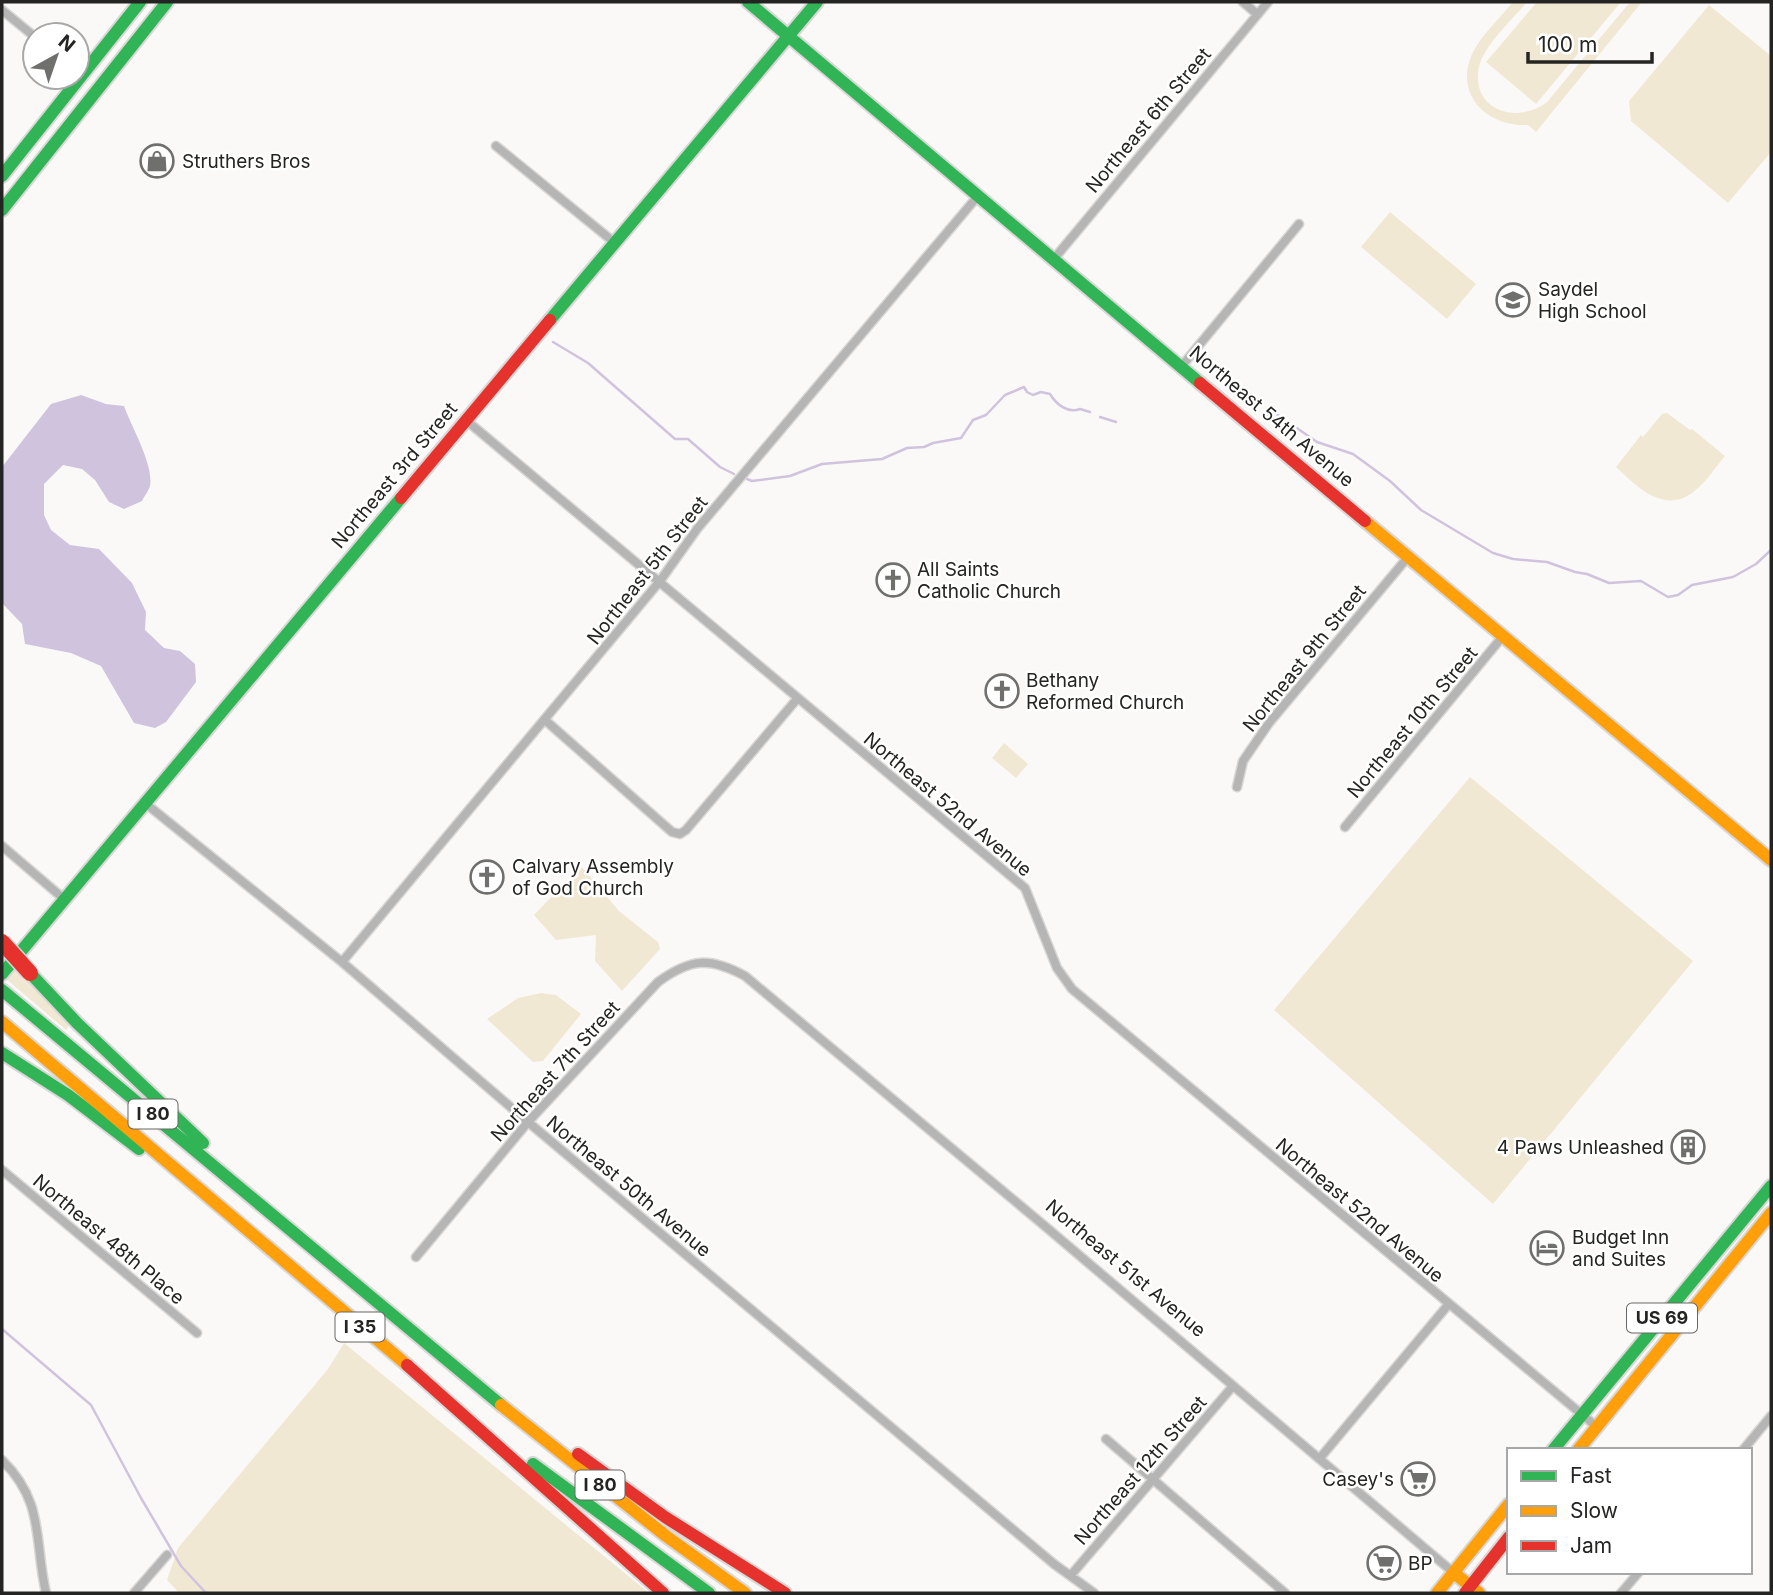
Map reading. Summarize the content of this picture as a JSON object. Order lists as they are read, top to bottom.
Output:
{
  "streets": {
    "main road": [
      "Northeast 54th Avenue",
      "Northeast 3rd Street",
      "I 80",
      "Northeast 51st Avenue",
      "US 69",
      "I 35"
    ],
    "street": [
      "Northeast 6th Street",
      "Northeast 5th Street",
      "Northeast 9th Street",
      "Northeast 10th Street",
      "Northeast 52nd Avenue",
      "Northeast 7th Street",
      "Northeast 50th Avenue",
      "Northeast 48th Place",
      "Northeast 12th Street"
    ]
  },
  "crossings": [
    ["Northeast 6th Street", "Northeast 54th Avenue"],
    ["Northeast 54th Avenue", "Northeast 3rd Street"],
    ["Northeast 54th Avenue", "Northeast 5th Street"],
    ["Northeast 54th Avenue", "Northeast 9th Street"],
    ["Northeast 54th Avenue", "Northeast 10th Street"],
    ["Northeast 3rd Street", "Northeast 52nd Avenue"],
    ["Northeast 3rd Street", "Northeast 50th Avenue"],
    ["Northeast 5th Street", "Northeast 52nd Avenue"],
    ["Northeast 5th Street", "Northeast 50th Avenue"],
    ["Northeast 52nd Avenue", "US 69"],
    ["Northeast 7th Street", "Northeast 50th Avenue"],
    ["Northeast 7th Street", "Northeast 51st Avenue"],
    ["Northeast 50th Avenue", "Northeast 12th Street"],
    ["Northeast 51st Avenue", "Northeast 12th Street"]
  ],
  "places": {
    "shop": ["Struthers Bros"],
    "school or university": ["Saydel High School"],
    "church": ["All Saints Catholic Church", "Bethany Reformed Church", "Calvary Assembly of God Church"],
    "building": ["4 Paws Unleashed"],
    "hotel": ["Budget Inn and Suites"],
    "supermarket": ["Casey's", "BP"]
  },
  "legend": ["Fast", "Slow", "Jam"],
  "scale_bar": "100 m",
  "north": "top right"
}
